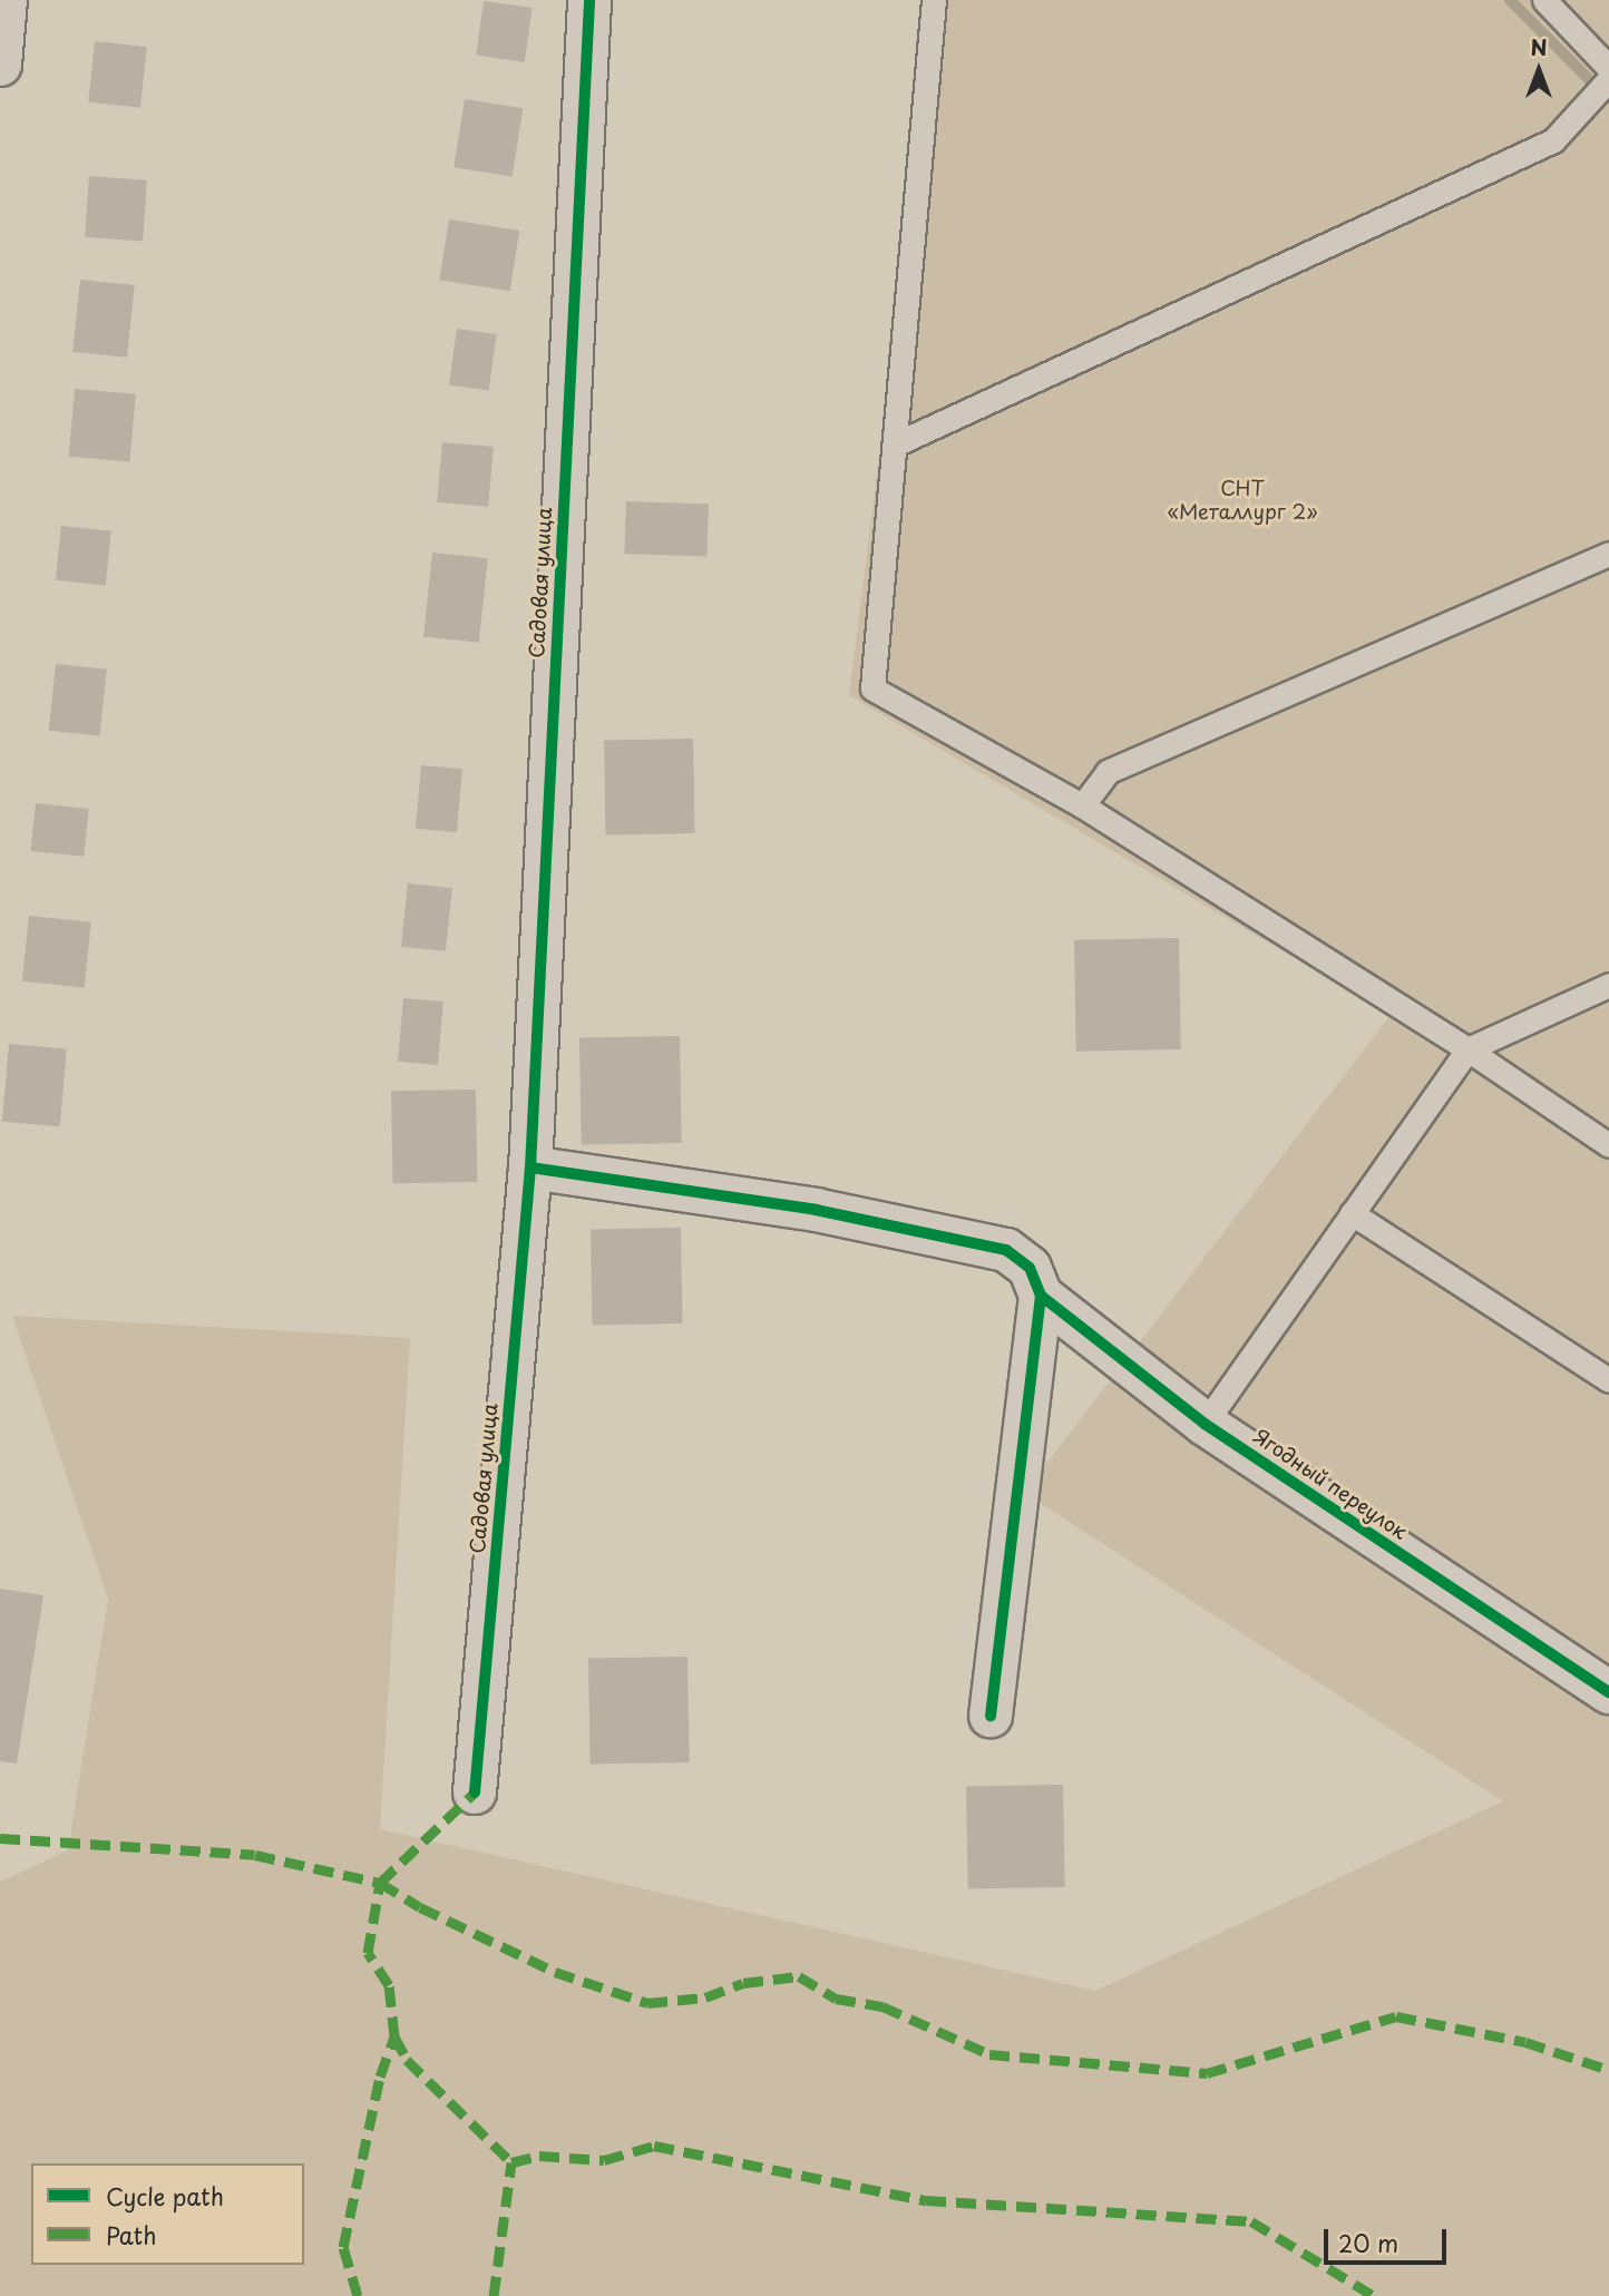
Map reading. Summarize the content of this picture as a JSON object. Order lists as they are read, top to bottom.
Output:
{
  "streets": {
    "street": ["Садовая улица", "Ягодный переулок"]
  },
  "parks": ["СНТ «Металлург 2»"],
  "legend": ["Cycle path", "Path"],
  "scale_bar": "20 m",
  "north": "top"
}
